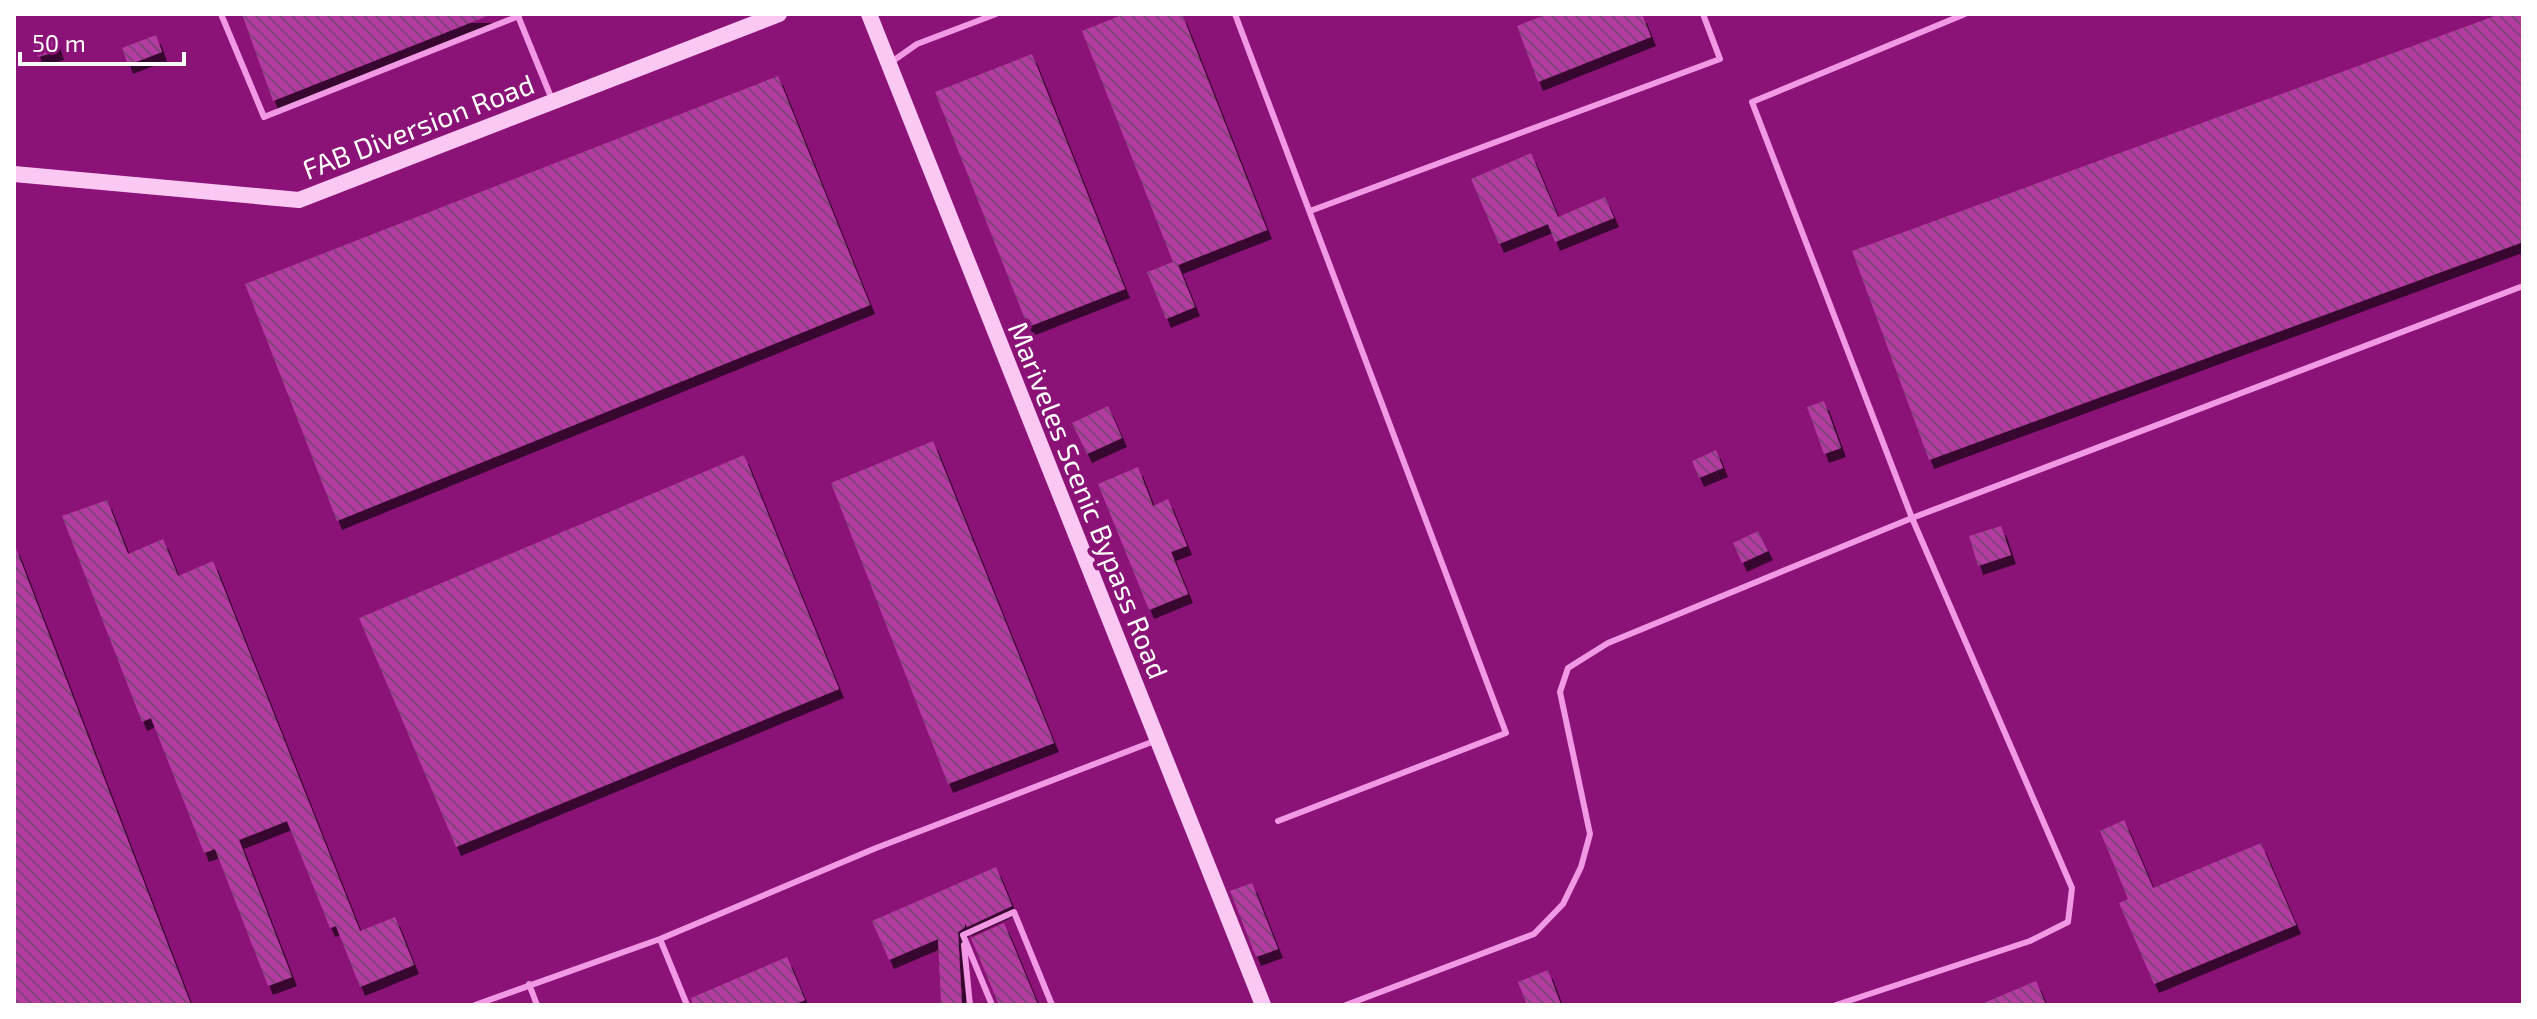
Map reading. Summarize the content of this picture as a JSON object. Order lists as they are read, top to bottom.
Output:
{
  "streets": {
    "main road": ["FAB Diversion Road", "Mariveles Scenic Bypass Road"]
  },
  "scale_bar": "50 m"
}
